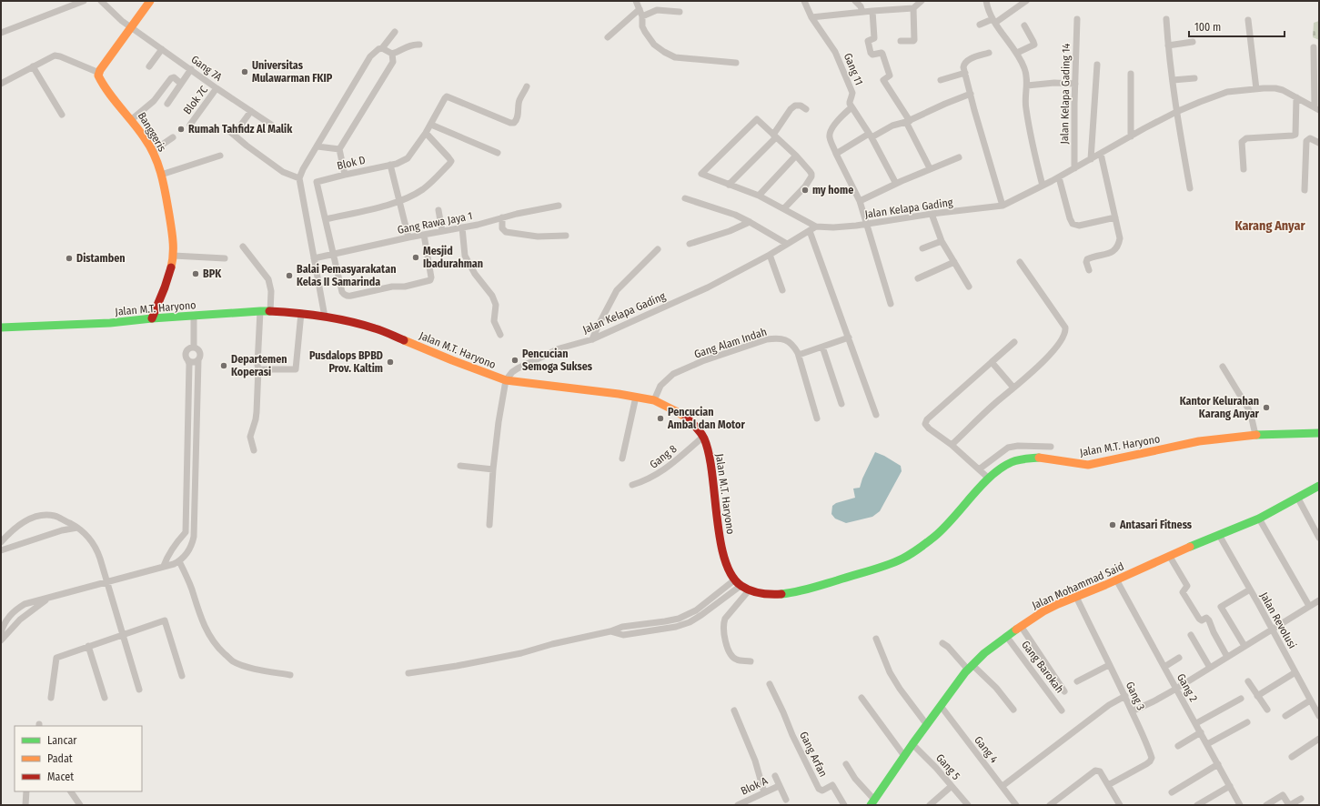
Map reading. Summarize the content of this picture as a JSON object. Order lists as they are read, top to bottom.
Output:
{
  "streets": {
    "main road": ["Banggeris", "Jalan M.T. Haryono", "Jalan Mohammad Said"],
    "street": [
      "Gang 7A",
      "Gang 11",
      "Jalan Kelapa Gading 14",
      "Blok 7C",
      "Blok D",
      "Jalan Kelapa Gading",
      "Gang Rawa Jaya 1",
      "Gang Alam Indah",
      "Gang 8",
      "Jalan Revolusi",
      "Gang Barokah",
      "Gang 2",
      "Gang 3",
      "Gang 4",
      "Gang Arfan",
      "Gang 5",
      "Blok A"
    ]
  },
  "crossings": [
    ["Gang 7A", "Blok 7C"],
    ["Jalan Kelapa Gading 14", "Jalan Kelapa Gading"],
    ["Banggeris", "Jalan M.T. Haryono"],
    ["Jalan Kelapa Gading", "Jalan M.T. Haryono"],
    ["Jalan M.T. Haryono", "Gang Alam Indah"],
    ["Jalan M.T. Haryono", "Gang 8"],
    ["Jalan Mohammad Said", "Jalan Revolusi"],
    ["Jalan Mohammad Said", "Gang Barokah"],
    ["Jalan Mohammad Said", "Gang 2"],
    ["Jalan Mohammad Said", "Gang 3"],
    ["Jalan Mohammad Said", "Gang 4"],
    ["Jalan Mohammad Said", "Gang 5"]
  ],
  "districts": ["Karang Anyar"],
  "places": [
    "Universitas Mulawarman FKIP",
    "Rumah Tahfidz Al Malik",
    "my home",
    "Mesjid Ibadurahman",
    "Distamben",
    "BPK",
    "Balai Pemasyarakatan Kelas II Samarinda",
    "Pencucian Semoga Sukses",
    "Pusdalops BPBD Prov. Kaltim",
    "Departemen Koperasi",
    "Kantor Kelurahan Karang Anyar",
    "Pencucian Ambal dan Motor",
    "Antasari Fitness"
  ],
  "legend": ["Lancar", "Padat", "Macet"],
  "scale_bar": "100 m"
}
